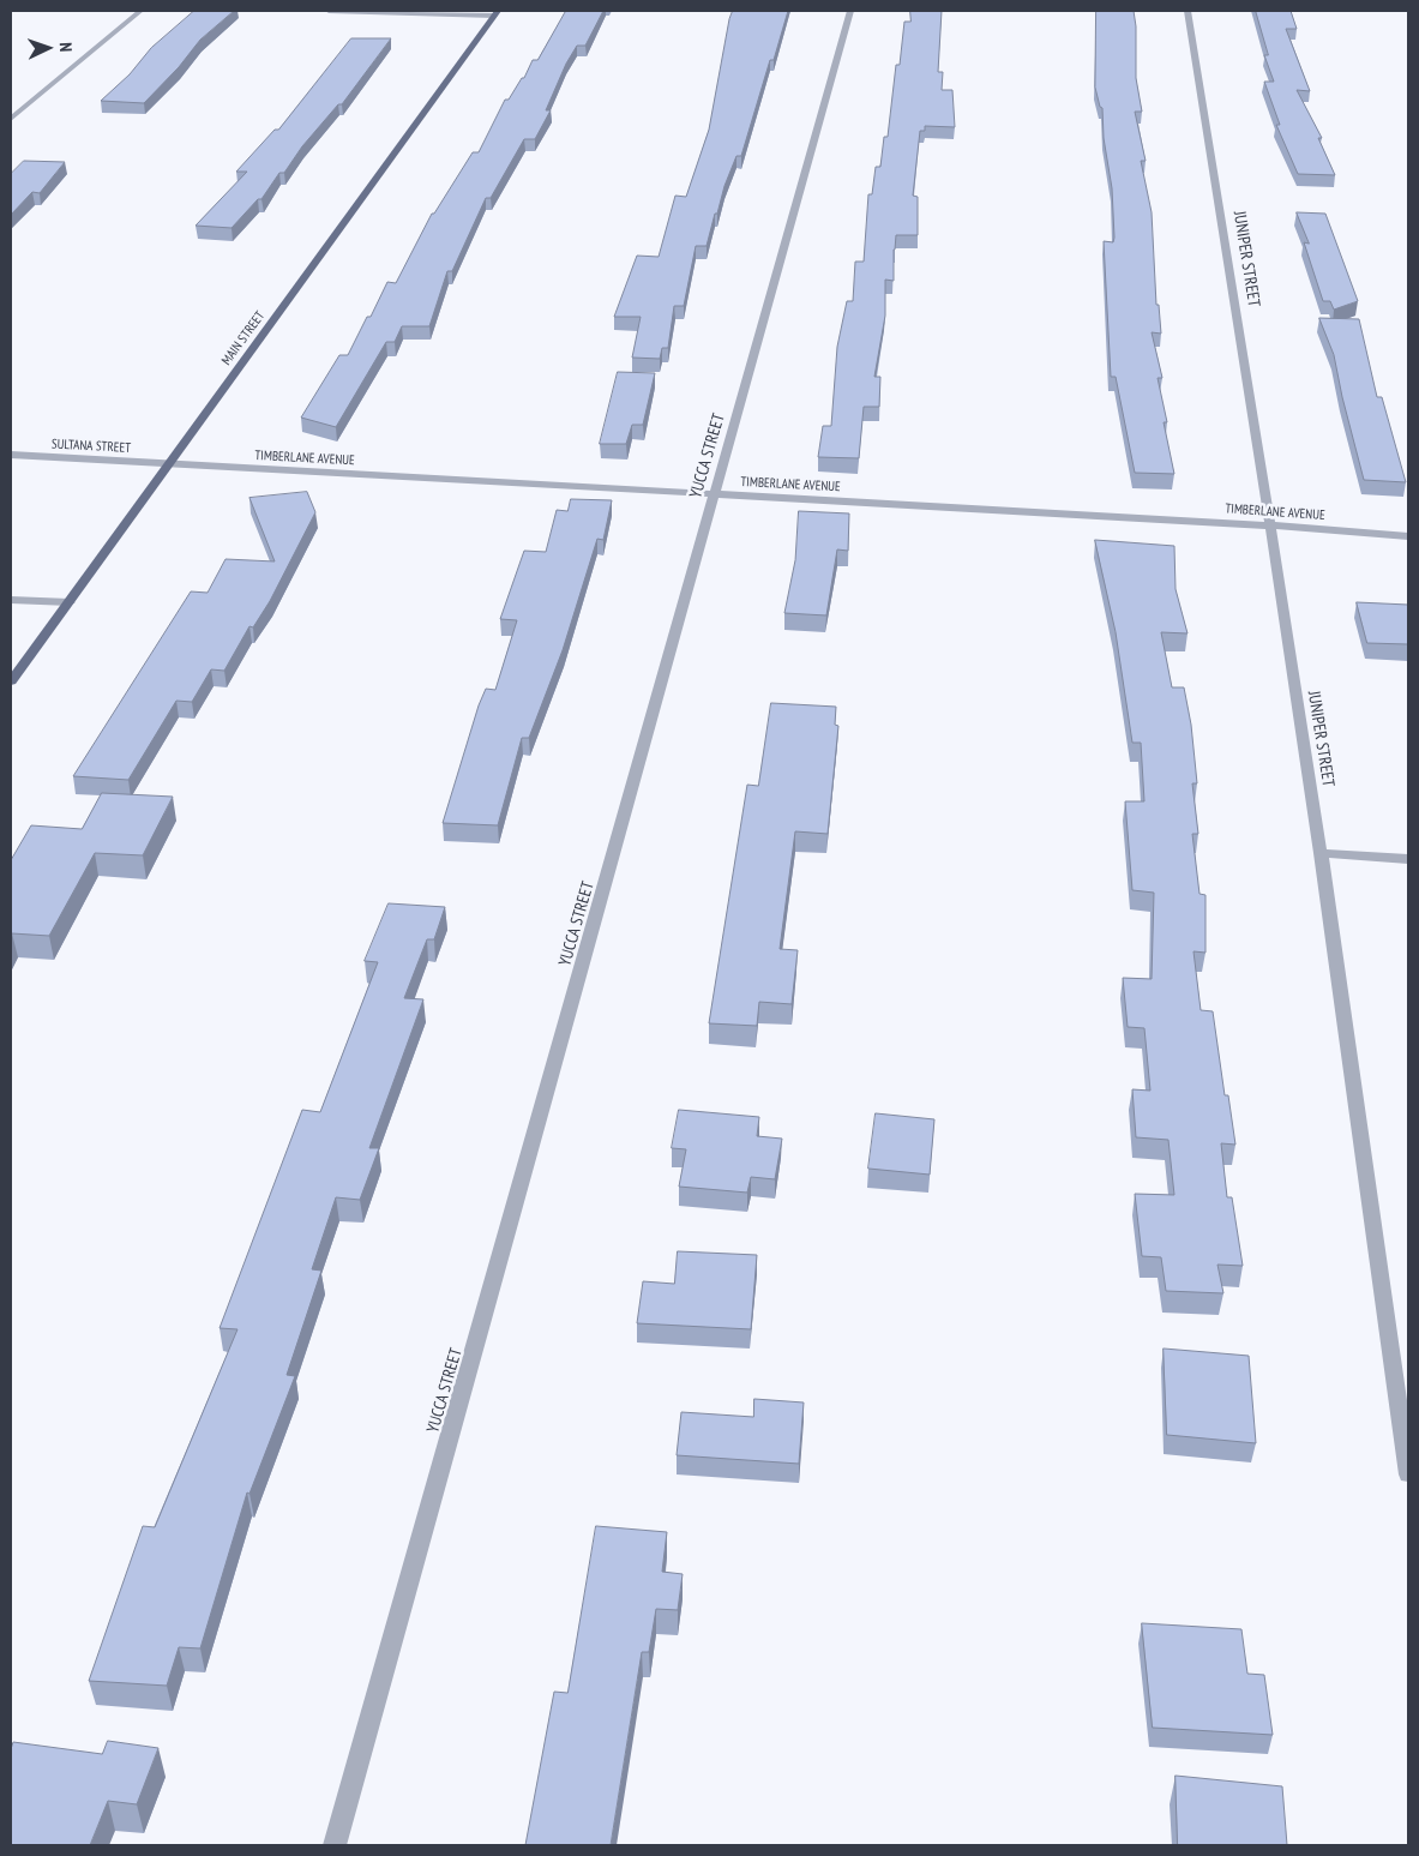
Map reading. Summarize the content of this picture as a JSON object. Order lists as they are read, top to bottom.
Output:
{
  "streets": {
    "main road": ["MAIN STREET"],
    "street": [
      "JUNIPER STREET",
      "SULTANA STREET",
      "YUCCA STREET",
      "TIMBERLANE AVENUE"
    ]
  },
  "crossings": [
    ["JUNIPER STREET", "TIMBERLANE AVENUE"],
    ["MAIN STREET", "SULTANA STREET"],
    ["MAIN STREET", "TIMBERLANE AVENUE"],
    ["SULTANA STREET", "TIMBERLANE AVENUE"],
    ["YUCCA STREET", "TIMBERLANE AVENUE"]
  ],
  "north": "right"
}
